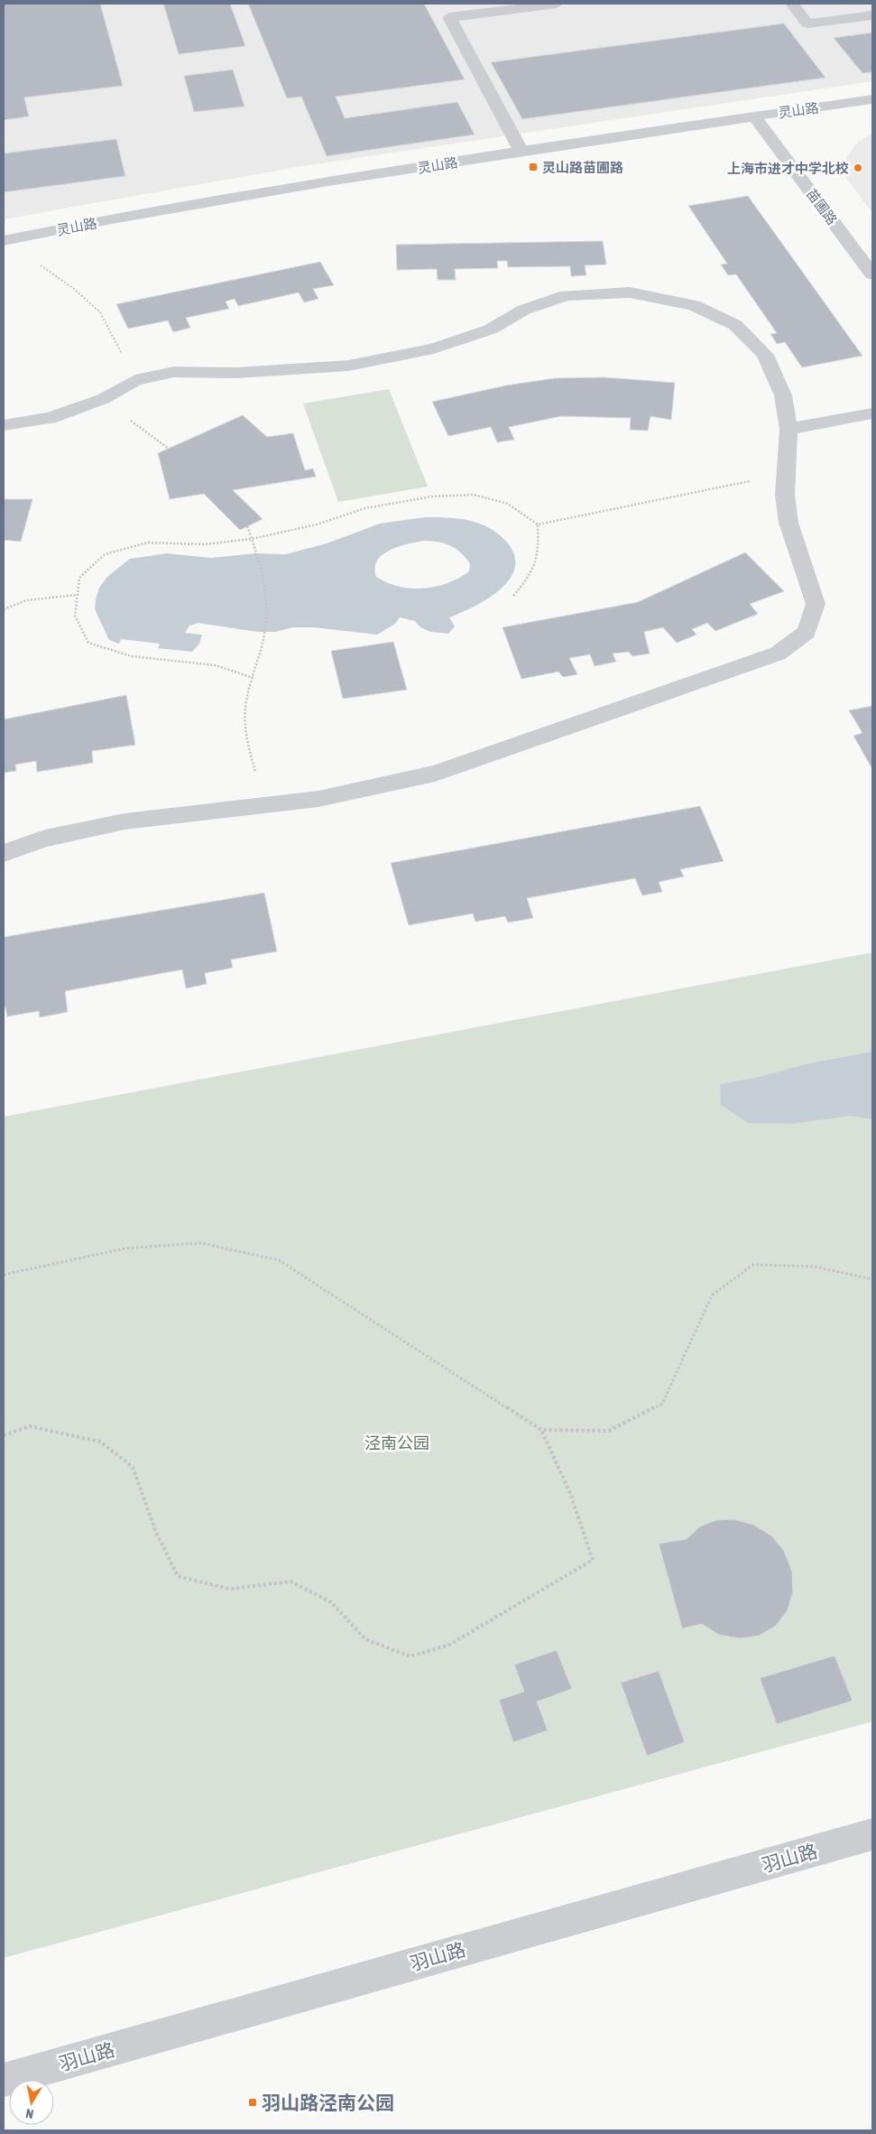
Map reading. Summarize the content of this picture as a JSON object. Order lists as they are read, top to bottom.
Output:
{
  "streets": {
    "street": ["灵山路", "苗圃路", "羽山路"]
  },
  "crossings": [
    ["灵山路", "苗圃路"]
  ],
  "parks": ["泾南公园"],
  "places": {
    "transit": ["灵山路苗圃路", "羽山路泾南公园"],
    "other": ["上海市进才中学北校"]
  },
  "north": "bottom"
}
